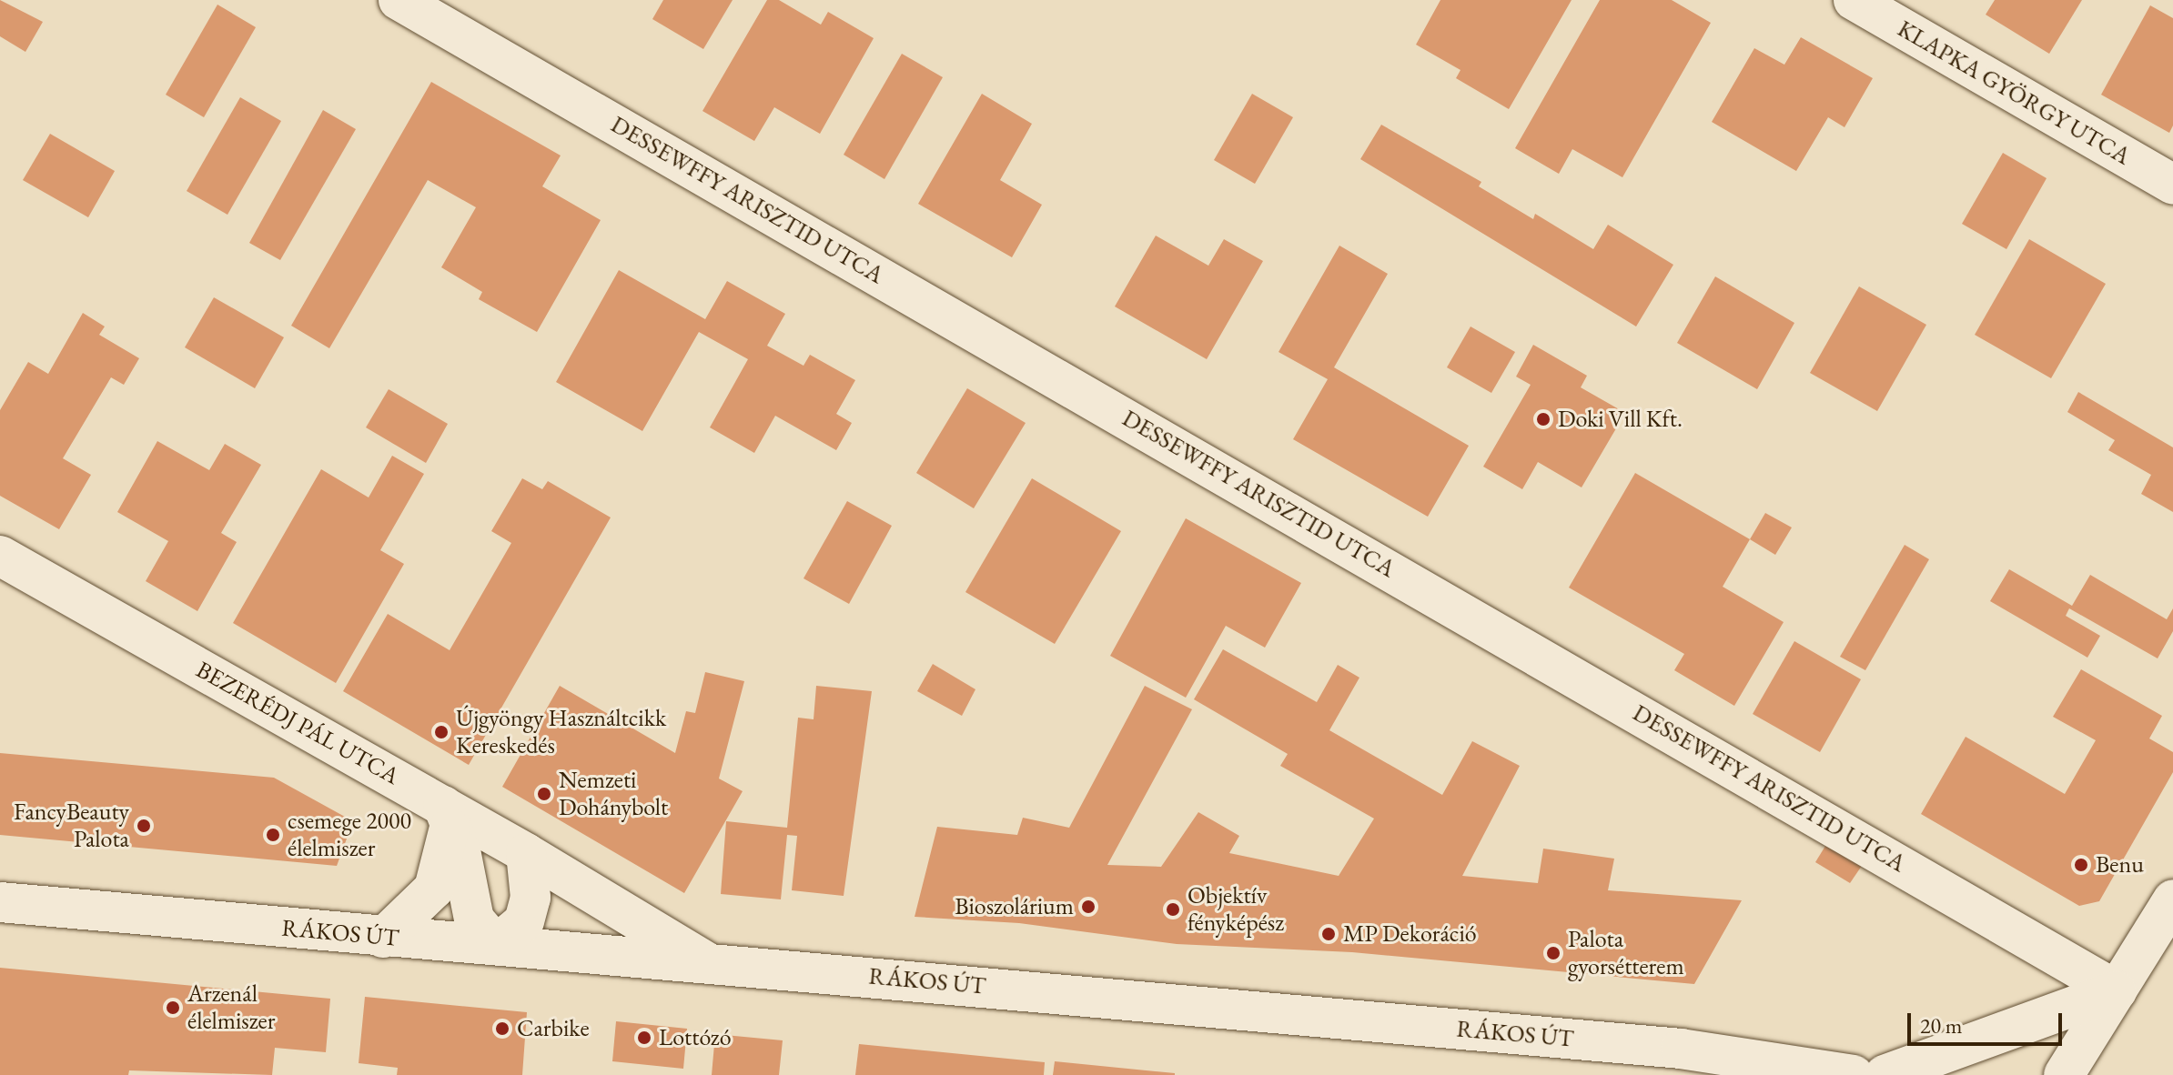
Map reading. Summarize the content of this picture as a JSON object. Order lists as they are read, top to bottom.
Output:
{
  "streets": {
    "street": [
      "KLAPKA GYÖRGY UTCA",
      "DESSEWFFY ARISZTID UTCA",
      "BEZERÉDJ PÁL UTCA",
      "RÁKOS ÚT"
    ]
  },
  "crossings": [
    ["BEZERÉDJ PÁL UTCA", "RÁKOS ÚT"]
  ],
  "places": [
    "Doki Vill Kft.",
    "Újgyöngy Használtcikk Kereskedés",
    "Nemzeti Dohánybolt",
    "FancyBeauty Palota",
    "csemege 2000 élelmiszer",
    "Benu",
    "Bioszolárium",
    "Objektív fényképész",
    "MP Dekoráció",
    "Palota gyorsétterem",
    "Arzenál élelmiszer",
    "Carbike",
    "Lottózó"
  ],
  "scale_bar": "20 m"
}
